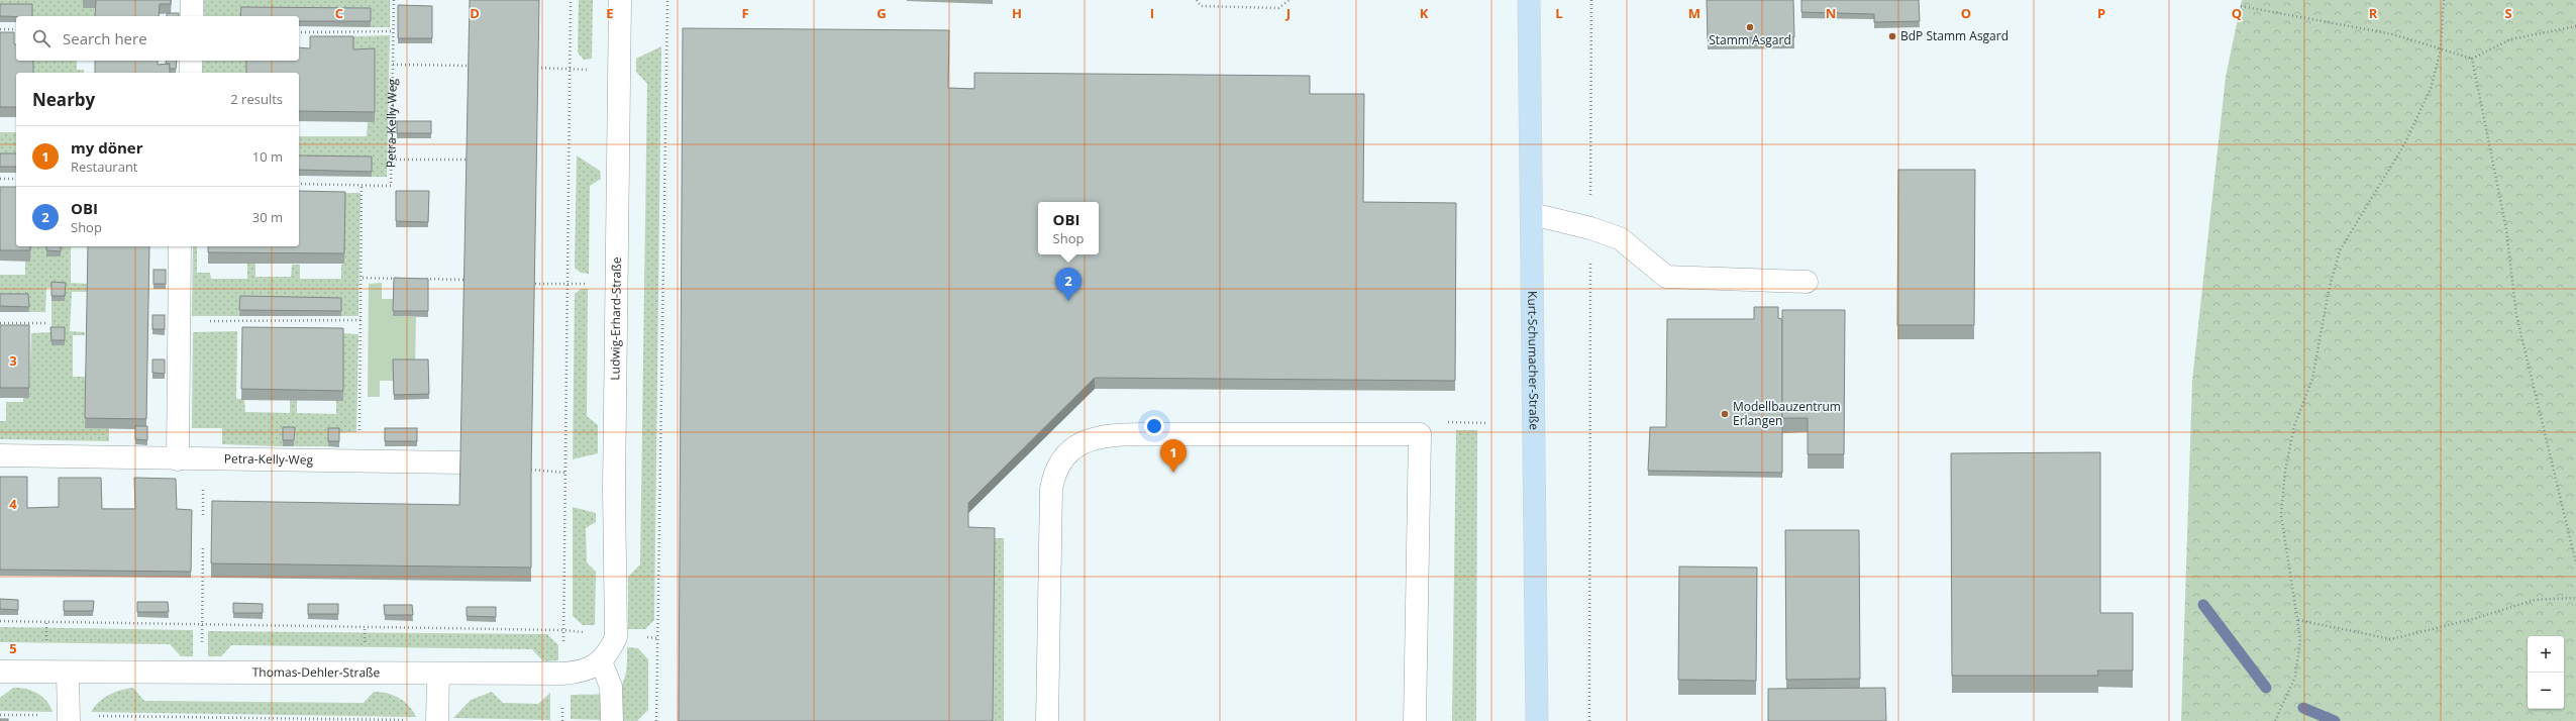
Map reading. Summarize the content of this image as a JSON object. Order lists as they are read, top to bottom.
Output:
{
  "streets": {
    "main road": ["Kurt-Schumacher-Straße"],
    "street": ["Petra-Kelly-Weg", "Ludwig-Erhard-Straße", "Thomas-Dehler-Straße"]
  },
  "crossings": [
    ["Ludwig-Erhard-Straße", "Thomas-Dehler-Straße"]
  ],
  "places": ["Stamm Asgard", "BdP Stamm Asgard", "Modellbauzentrum Erlangen"],
  "page": {
    "search": "Search here",
    "heading": ["Nearby", "2 results"],
    "list": [
      {
        "mark": "1",
        "name": "my döner",
        "note": "Restaurant",
        "value": "10 m"
      },
      {
        "mark": "2",
        "name": "OBI",
        "note": "Shop",
        "value": "30 m"
      }
    ],
    "popup": ["OBI", "Shop"],
    "pins": ["2", "1"],
    "map_buttons": ["+", "−"]
  },
  "grid": {
    "columns": [
      "C",
      "D",
      "E",
      "F",
      "G",
      "H",
      "I",
      "J",
      "K",
      "L",
      "M",
      "N",
      "O",
      "P",
      "Q",
      "R",
      "S"
    ],
    "rows": ["3", "4", "5"]
  }
}
